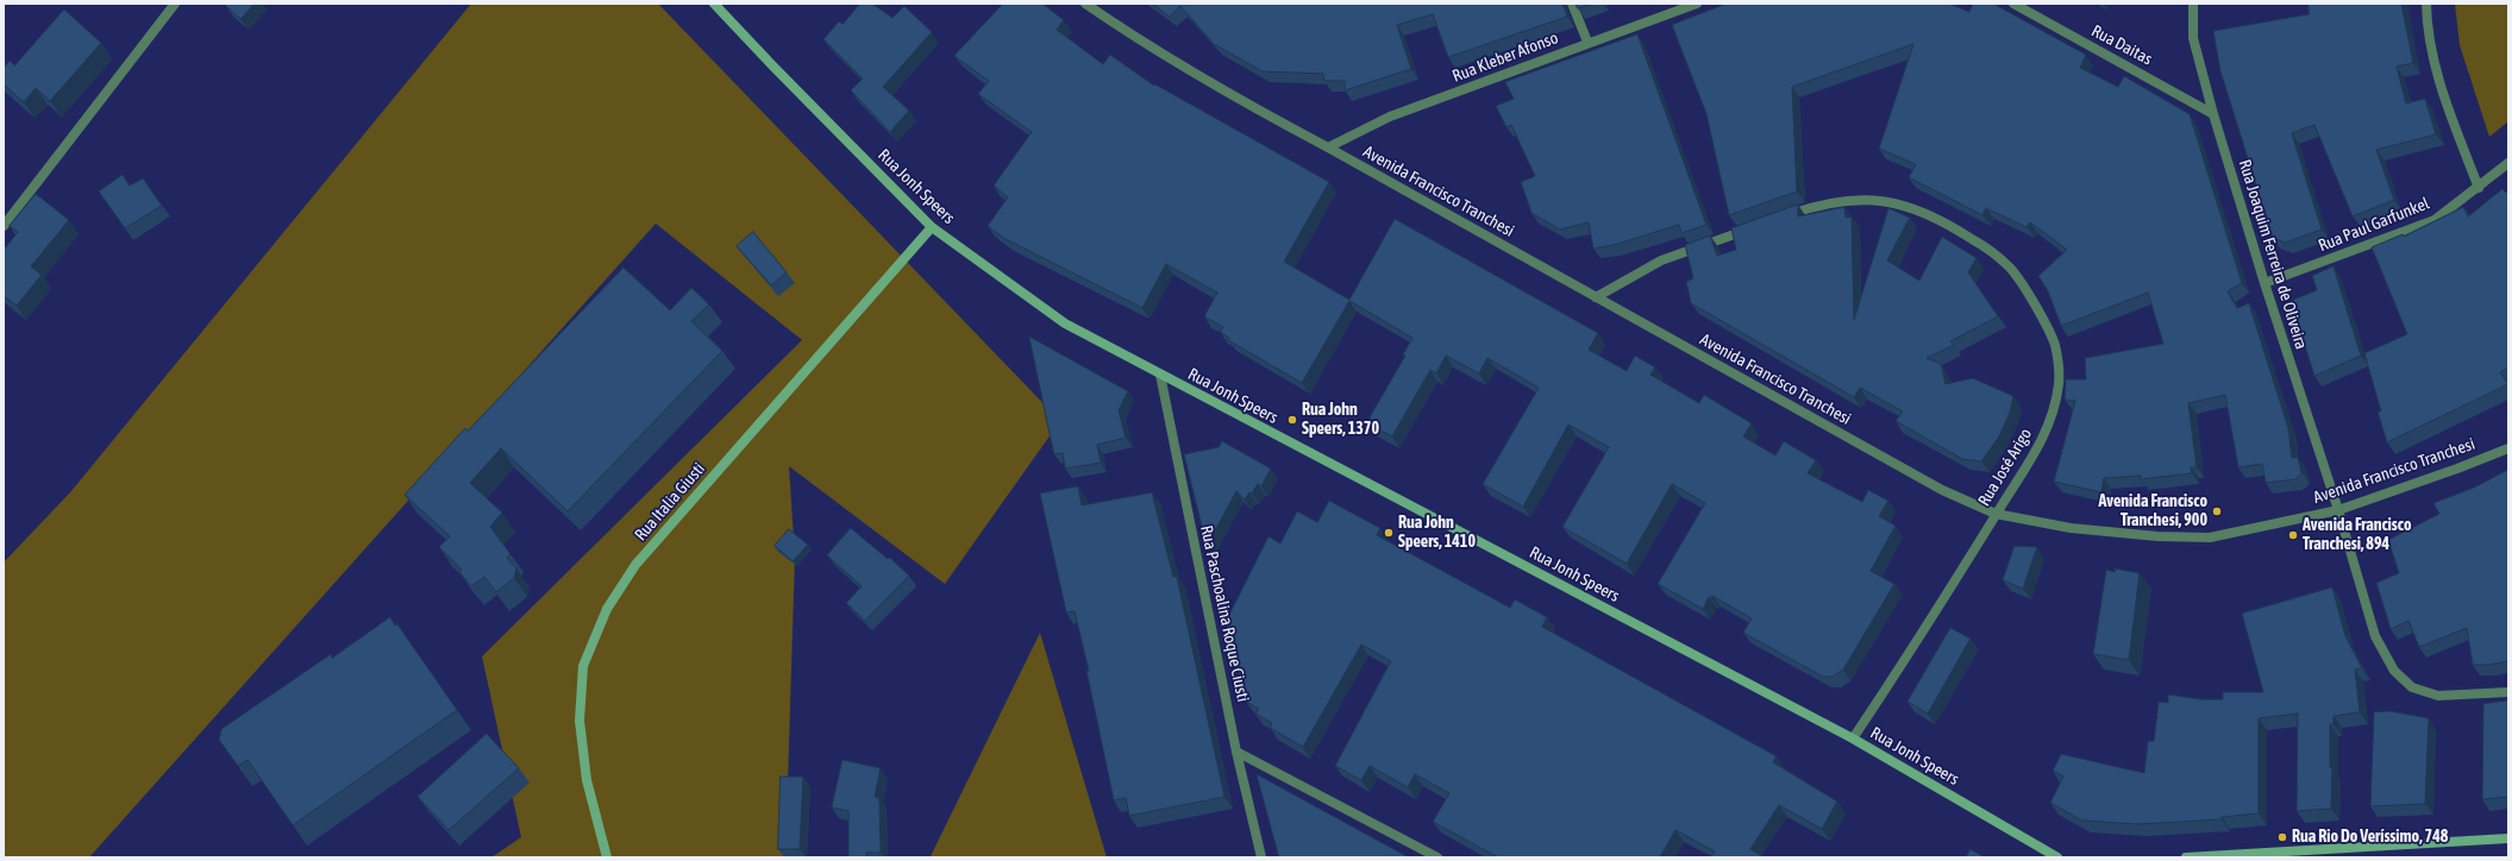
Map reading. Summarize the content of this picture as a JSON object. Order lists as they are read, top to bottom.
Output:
{
  "streets": {
    "main road": ["Rua Jonh Speers", "Rua Italia Giusti"],
    "street": [
      "Rua Daitas",
      "Rua Kleber Afonso",
      "Avenida Francisco Tranchesi",
      "Rua Paul Garfunkel",
      "Rua Joaquim Ferreira de Oliveira",
      "Rua José Arigo",
      "Rua Paschoalina Roque Ciusti"
    ]
  },
  "crossings": [
    ["Rua Daitas", "Rua Joaquim Ferreira de Oliveira"],
    ["Rua Kleber Afonso", "Avenida Francisco Tranchesi"],
    ["Rua Jonh Speers", "Rua José Arigo"],
    ["Rua Jonh Speers", "Rua Italia Giusti"],
    ["Rua Jonh Speers", "Rua Paschoalina Roque Ciusti"],
    ["Avenida Francisco Tranchesi", "Rua Joaquim Ferreira de Oliveira"],
    ["Avenida Francisco Tranchesi", "Rua José Arigo"],
    ["Rua Paul Garfunkel", "Rua Joaquim Ferreira de Oliveira"]
  ],
  "places": [
    "Rua John Speers, 1370",
    "Avenida Francisco Tranchesi, 900",
    "Rua John Speers, 1410",
    "Avenida Francisco Tranchesi, 894",
    "Rua Rio Do Veríssimo, 748"
  ]
}
